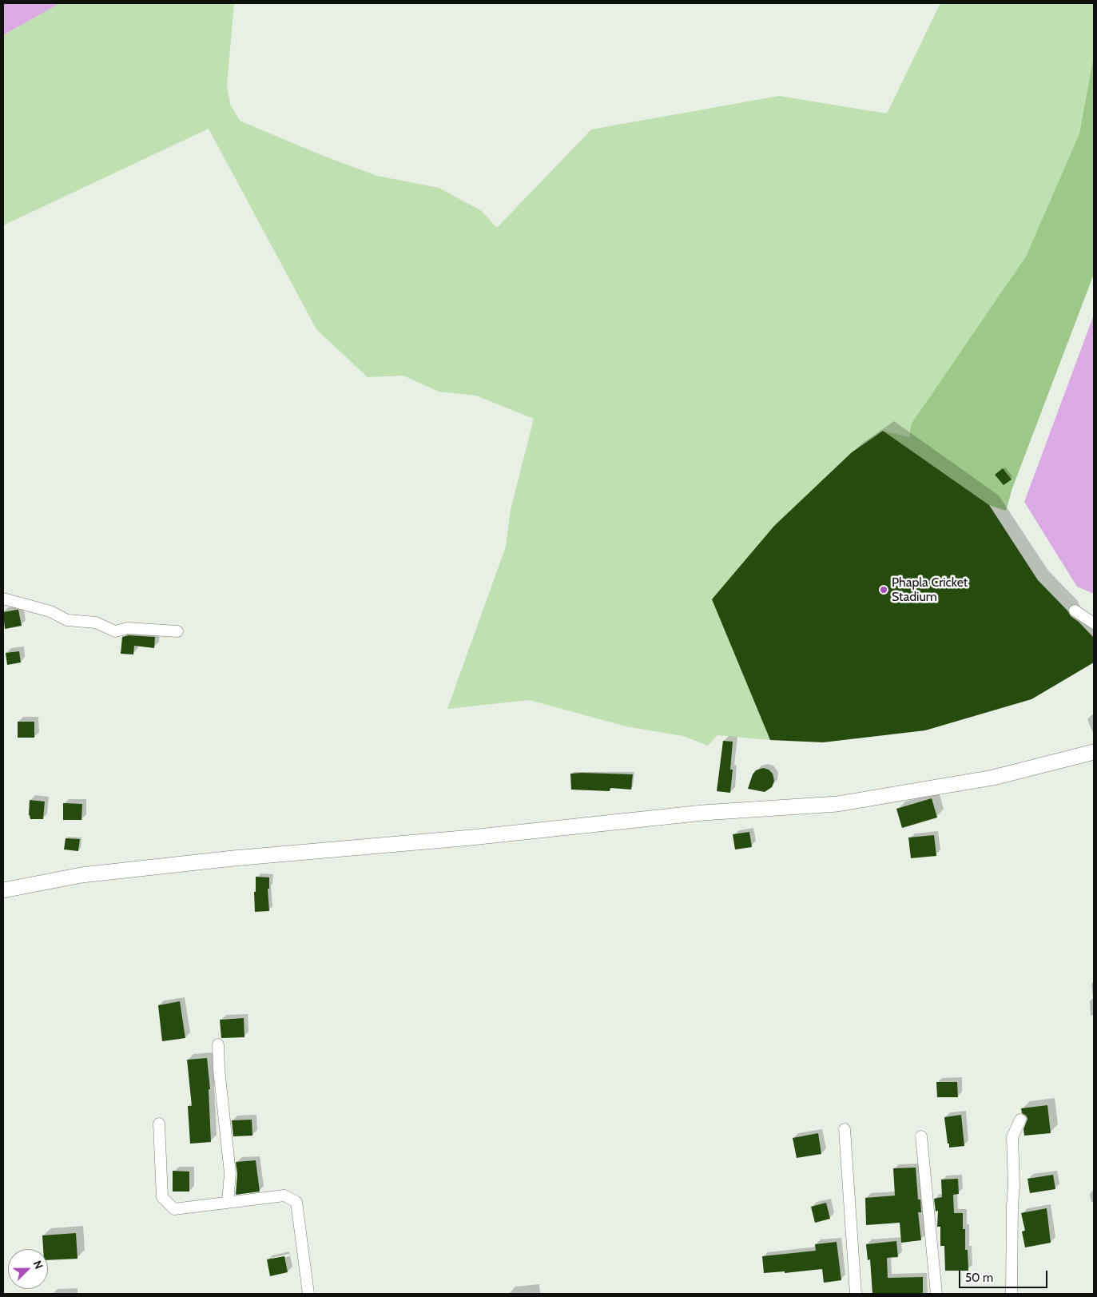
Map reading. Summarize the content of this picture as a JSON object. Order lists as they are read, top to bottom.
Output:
{
  "places": ["Phapla Cricket Stadium"],
  "scale_bar": "50 m",
  "north": "top right"
}
